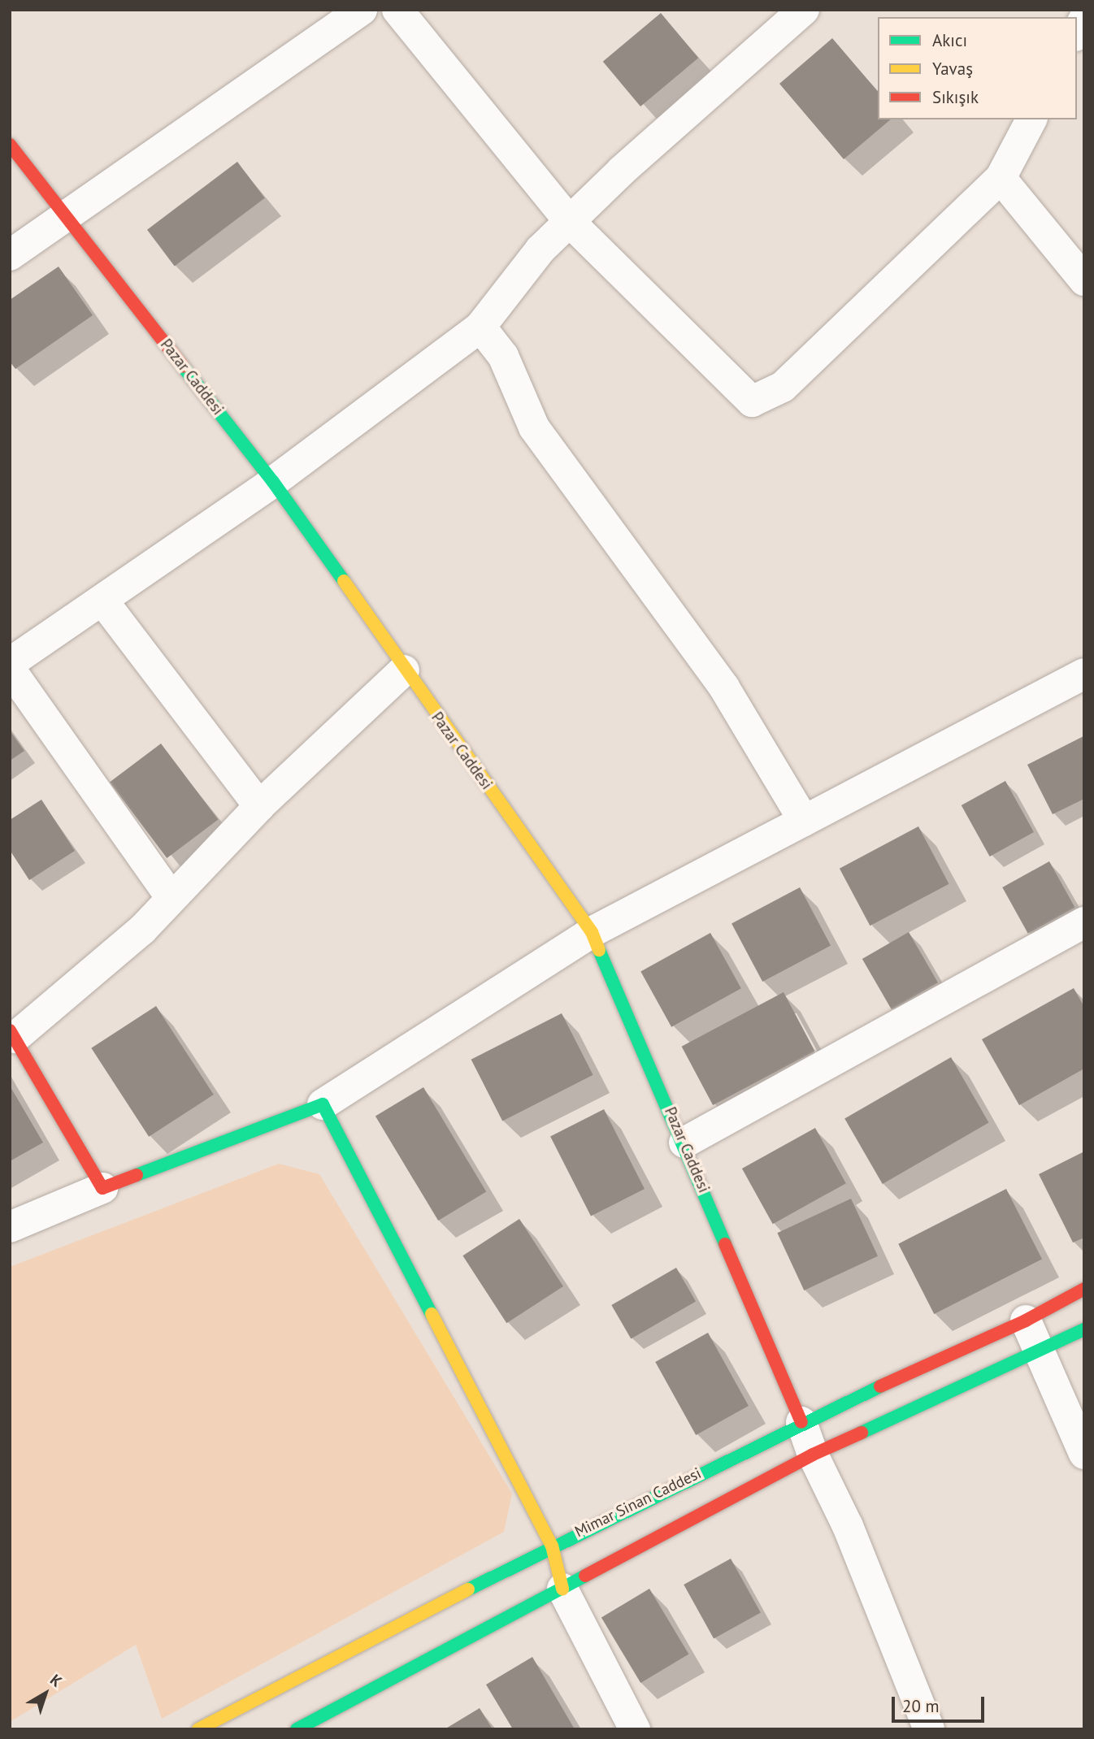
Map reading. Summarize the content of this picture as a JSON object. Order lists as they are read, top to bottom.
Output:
{
  "streets": {
    "main road": ["Pazar Caddesi", "Mimar Sinan Caddesi"]
  },
  "crossings": [
    ["Pazar Caddesi", "Mimar Sinan Caddesi"]
  ],
  "legend": ["Akıcı", "Yavaş", "Sıkışık"],
  "scale_bar": "20 m",
  "north": "top right"
}
